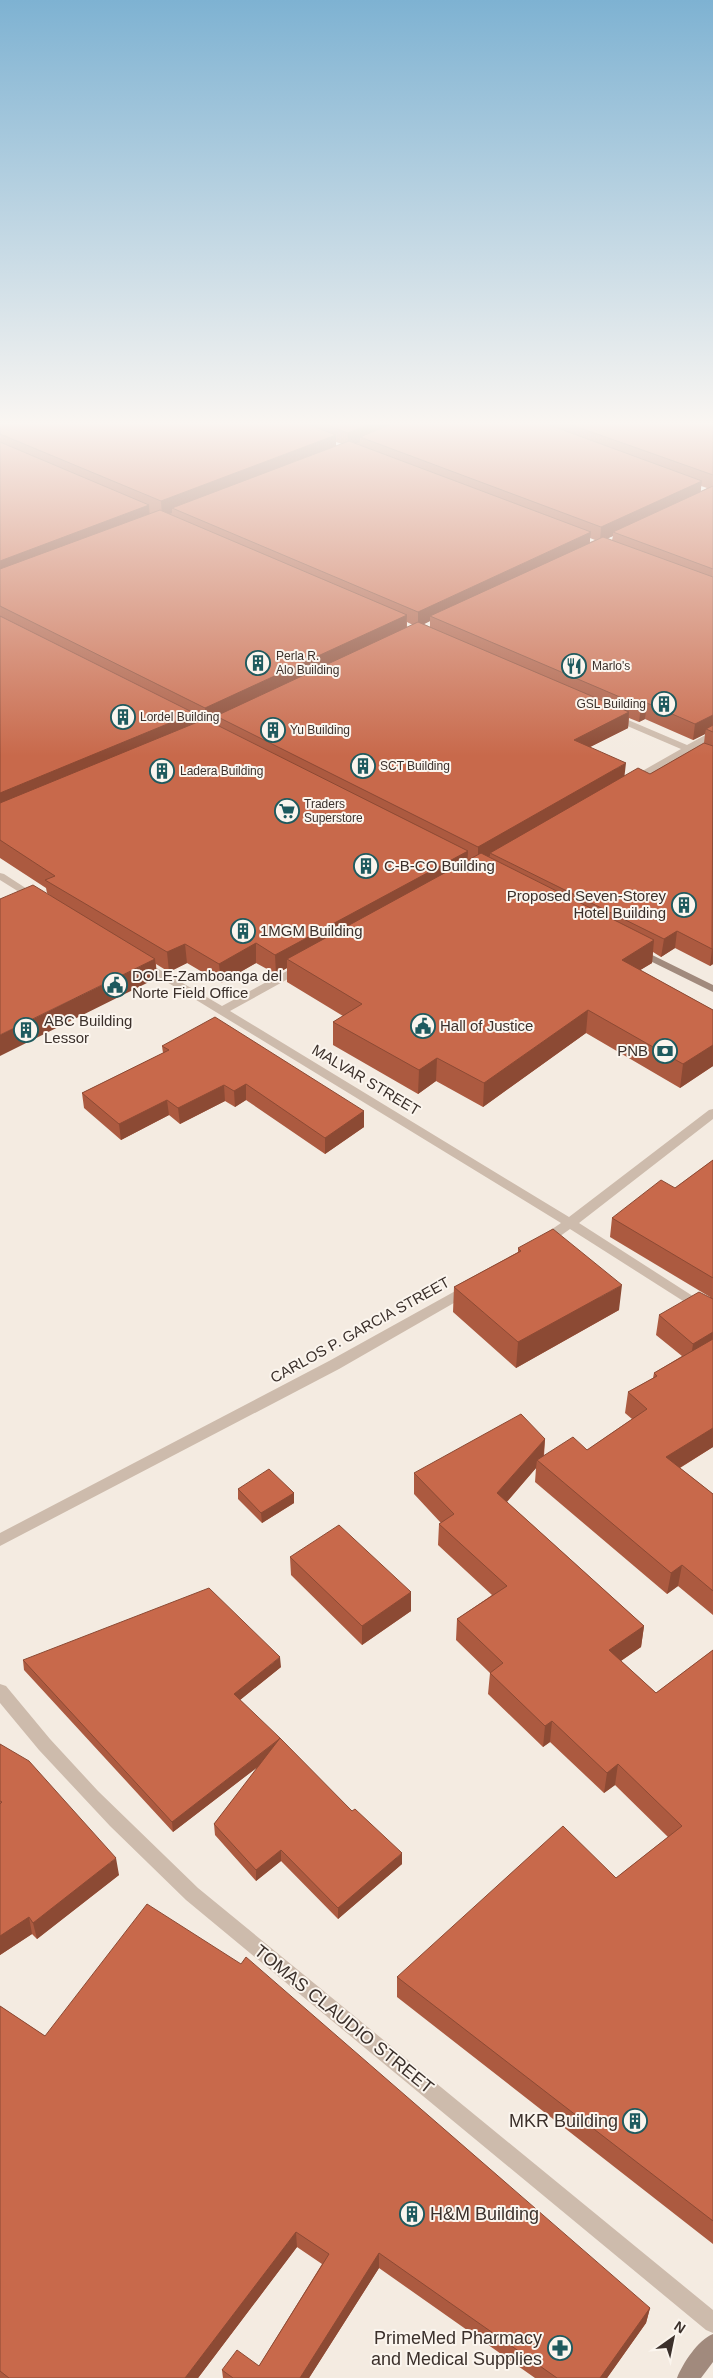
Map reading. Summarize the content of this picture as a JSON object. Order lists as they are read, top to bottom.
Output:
{
  "streets": {
    "street": ["MALVAR STREET", "CARLOS P. GARCIA STREET", "TOMAS CLAUDIO STREET"]
  },
  "places": {
    "building": [
      "Perla R. Alo Building",
      "GSL Building",
      "Lordel Building",
      "Yu Building",
      "SCT Building",
      "Ladera Building",
      "C-B-CO Building",
      "Proposed Seven-Storey Hotel Building",
      "1MGM Building",
      "ABC Building Lessor",
      "MKR Building",
      "H&M Building"
    ],
    "restaurant": ["Marlo's"],
    "supermarket": ["Traders Superstore"],
    "public building": ["DOLE-Zamboanga del Norte Field Office", "Hall of Justice"],
    "bank": ["PNB"],
    "pharmacy": ["PrimeMed Pharmacy and Medical Supplies"]
  },
  "north": "top right"
}
